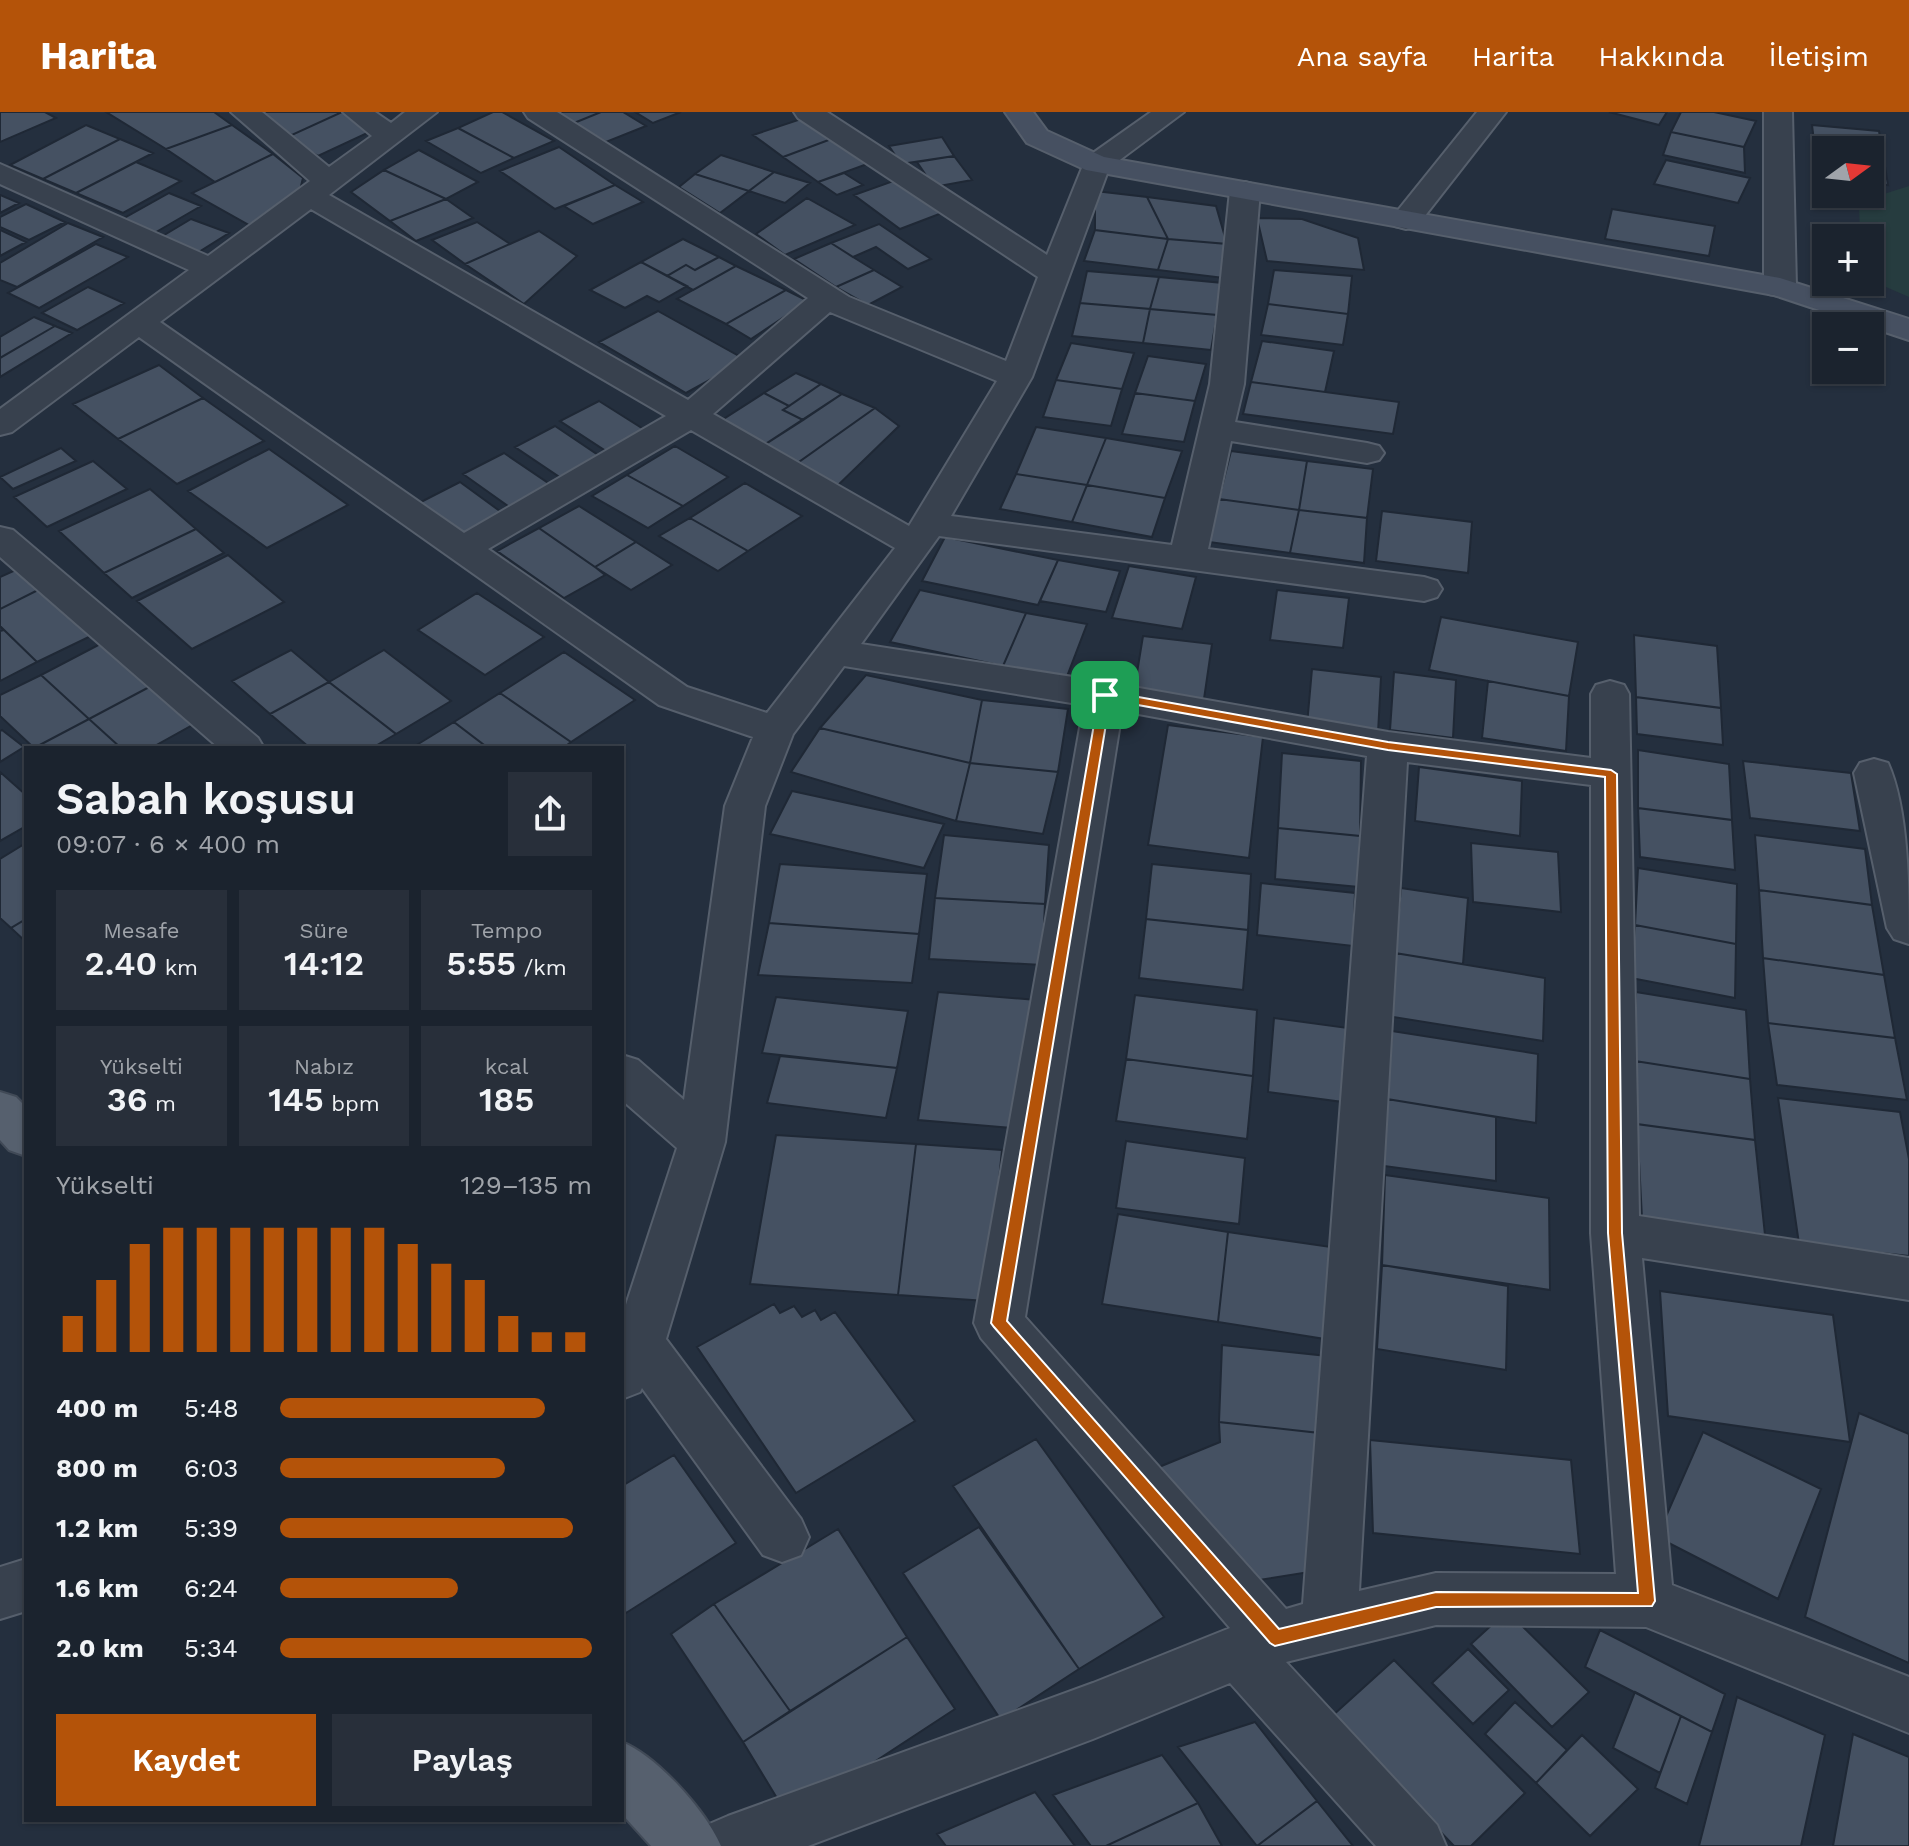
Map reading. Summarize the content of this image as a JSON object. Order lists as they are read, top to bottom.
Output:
{
  "north": "right",
  "page": {
    "header": "Harita",
    "nav": [
      "Ana sayfa",
      "Harita",
      "Hakkında",
      "İletişim"
    ],
    "map_buttons": ["+", "−"],
    "heading": ["Sabah koşusu", "09:07 · 6 × 400 m"],
    "stats": [
      ["Mesafe", "2.40 km"],
      ["Süre", "14:12"],
      ["Tempo", "5:55 /km"],
      ["Yükselti", "36 m"],
      ["Nabız", "145 bpm"],
      ["kcal", "185"]
    ],
    "chart": ["Yükselti", "129–135 m"],
    "list": [
      {
        "name": "400 m",
        "note": "5:48"
      },
      {
        "name": "800 m",
        "note": "6:03"
      },
      {
        "name": "1.2 km",
        "note": "5:39"
      },
      {
        "name": "1.6 km",
        "note": "6:24"
      },
      {
        "name": "2.0 km",
        "note": "5:34"
      }
    ],
    "buttons": ["Kaydet", "Paylaş"]
  }
}
